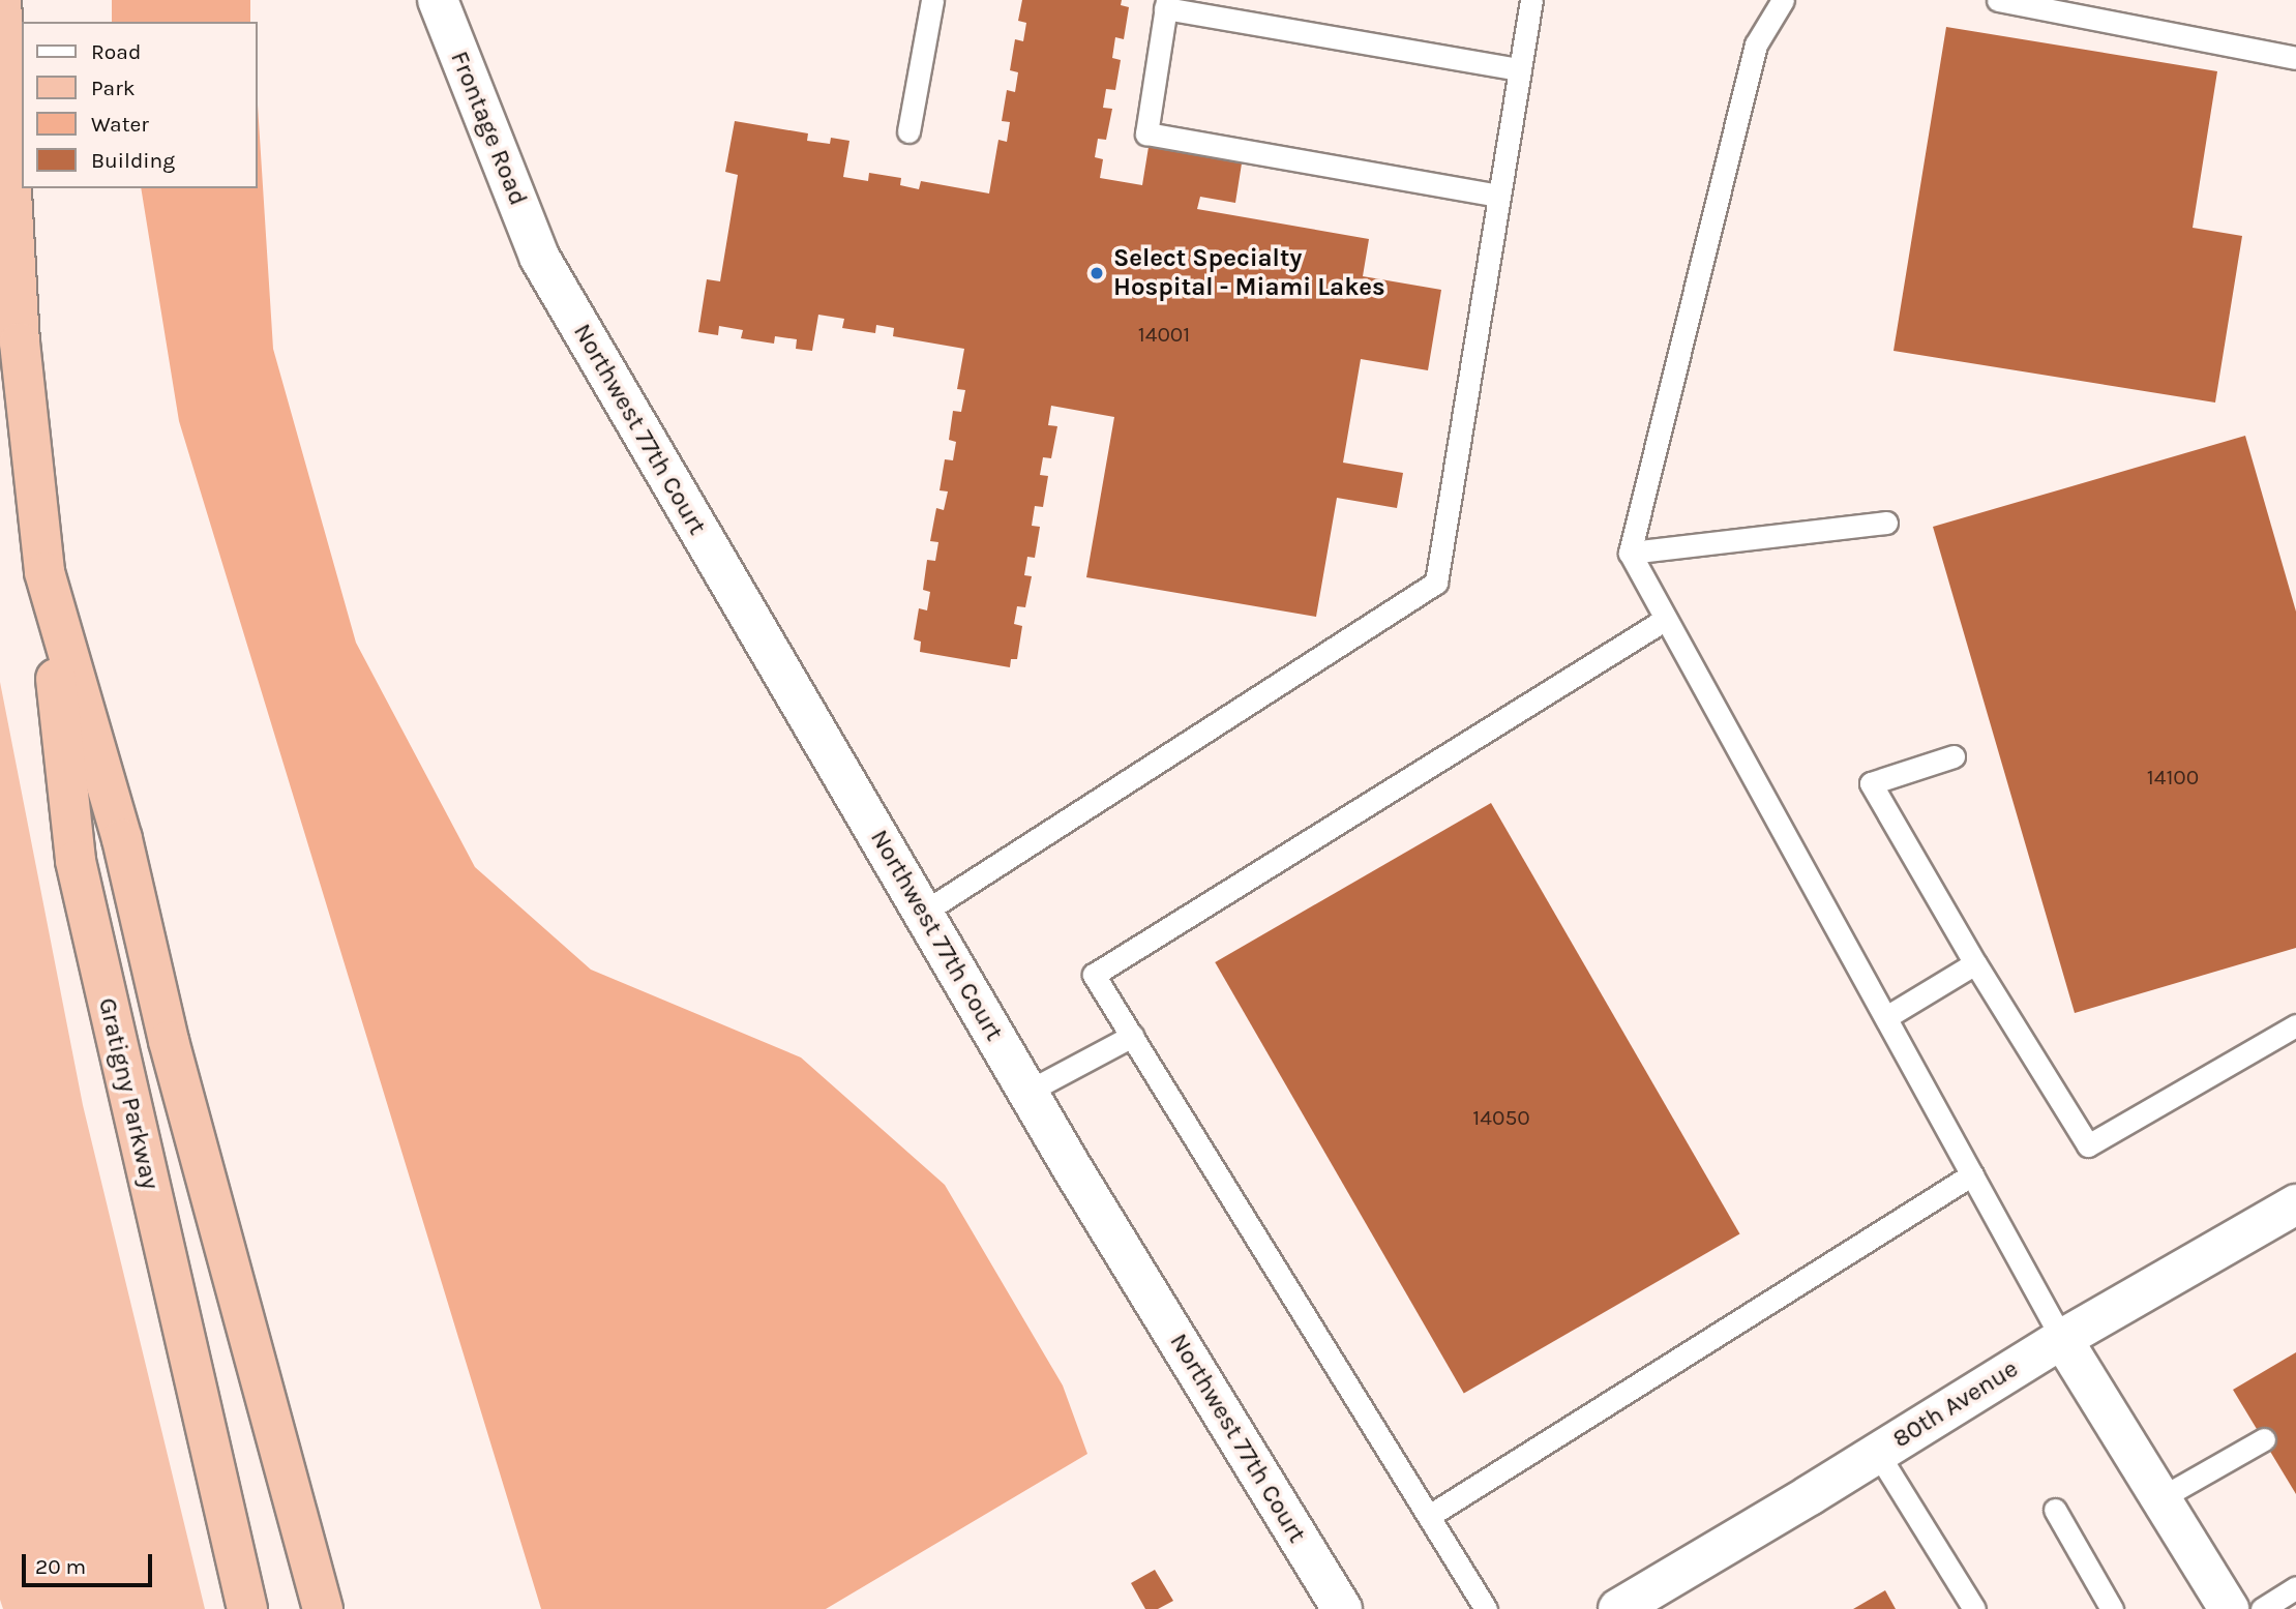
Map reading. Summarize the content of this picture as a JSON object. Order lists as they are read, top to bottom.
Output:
{
  "streets": {
    "highway": ["Gratigny Parkway"],
    "street": ["Frontage Road", "Northwest 77th Court", "80th Avenue"]
  },
  "crossings": [
    ["Frontage Road", "Northwest 77th Court"]
  ],
  "places": ["Select Specialty Hospital - Miami Lakes"],
  "house_numbers": ["14001", "14100", "14050"],
  "legend": [
    "Road",
    "Park",
    "Water",
    "Building"
  ],
  "scale_bar": "20 m"
}
